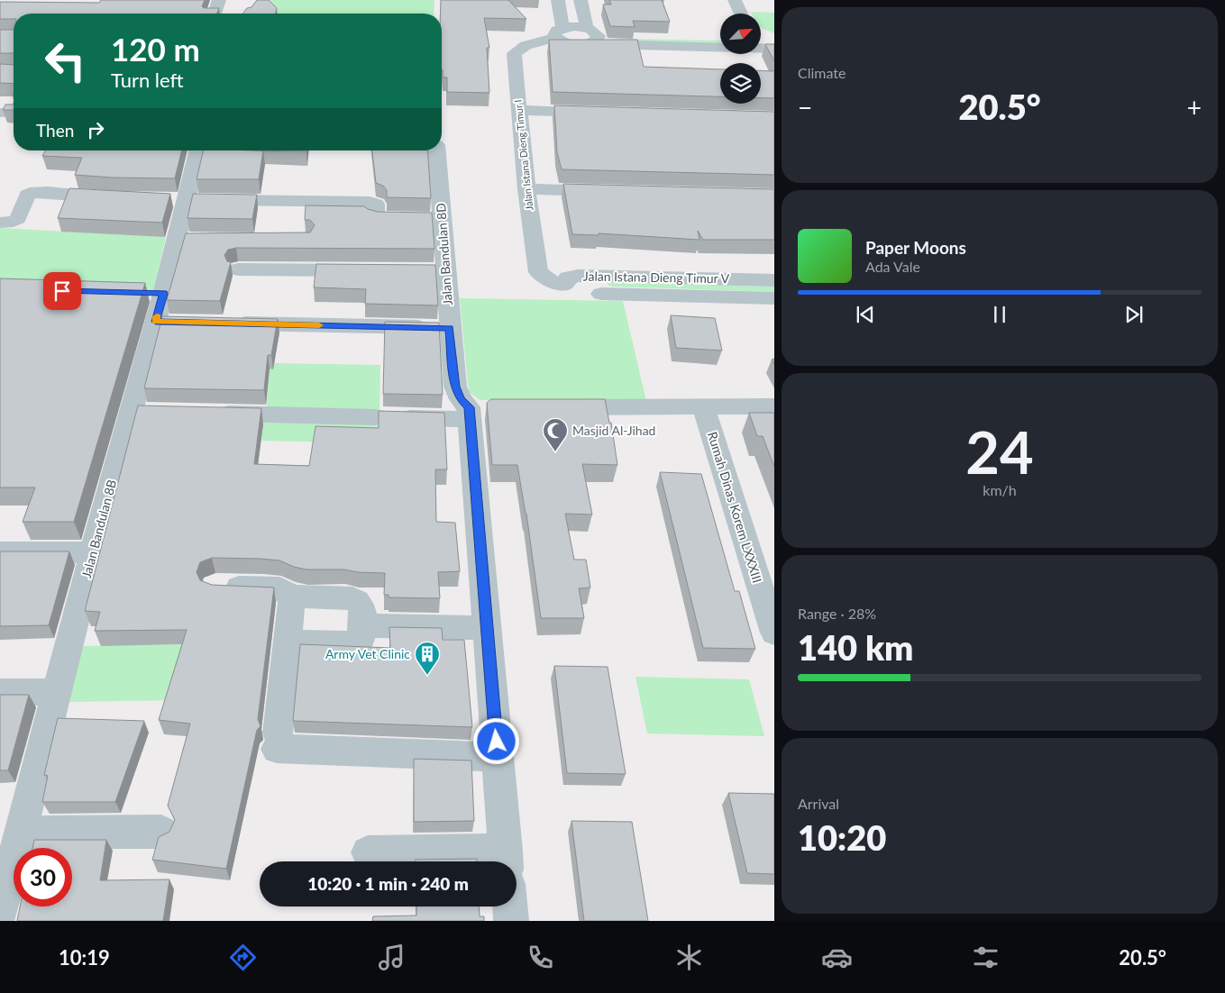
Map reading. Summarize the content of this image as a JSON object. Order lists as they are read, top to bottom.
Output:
{
  "streets": {
    "street": [
      "Jalan Istana Dieng Timur I",
      "Jalan Bandulan 8D",
      "Jalan Istana Dieng Timur V",
      "Rumah Dinas Korem LXXXIII",
      "Jalan Bandulan 8B"
    ]
  },
  "crossings": [
    ["Jalan Istana Dieng Timur I", "Jalan Istana Dieng Timur V"]
  ],
  "places": {
    "mosque": ["Masjid Al-Jihad"],
    "building": ["Army Vet Clinic"]
  },
  "north": "top right",
  "page": {
    "tile": [
      "Climate",
      ["24", "km/h"],
      ["Range · 28%", "140 km"],
      ["Arrival", "10:20"]
    ],
    "turn": ["120 m", "Turn left"],
    "heat": ["−", "20.5°", "+"],
    "then": "Then",
    "song": ["Paper Moons", "Ada Vale"],
    "limit": "30",
    "trip": "10:20 · 1 min · 240 m",
    "tabs": ["10:19", "20.5°"]
  }
}
